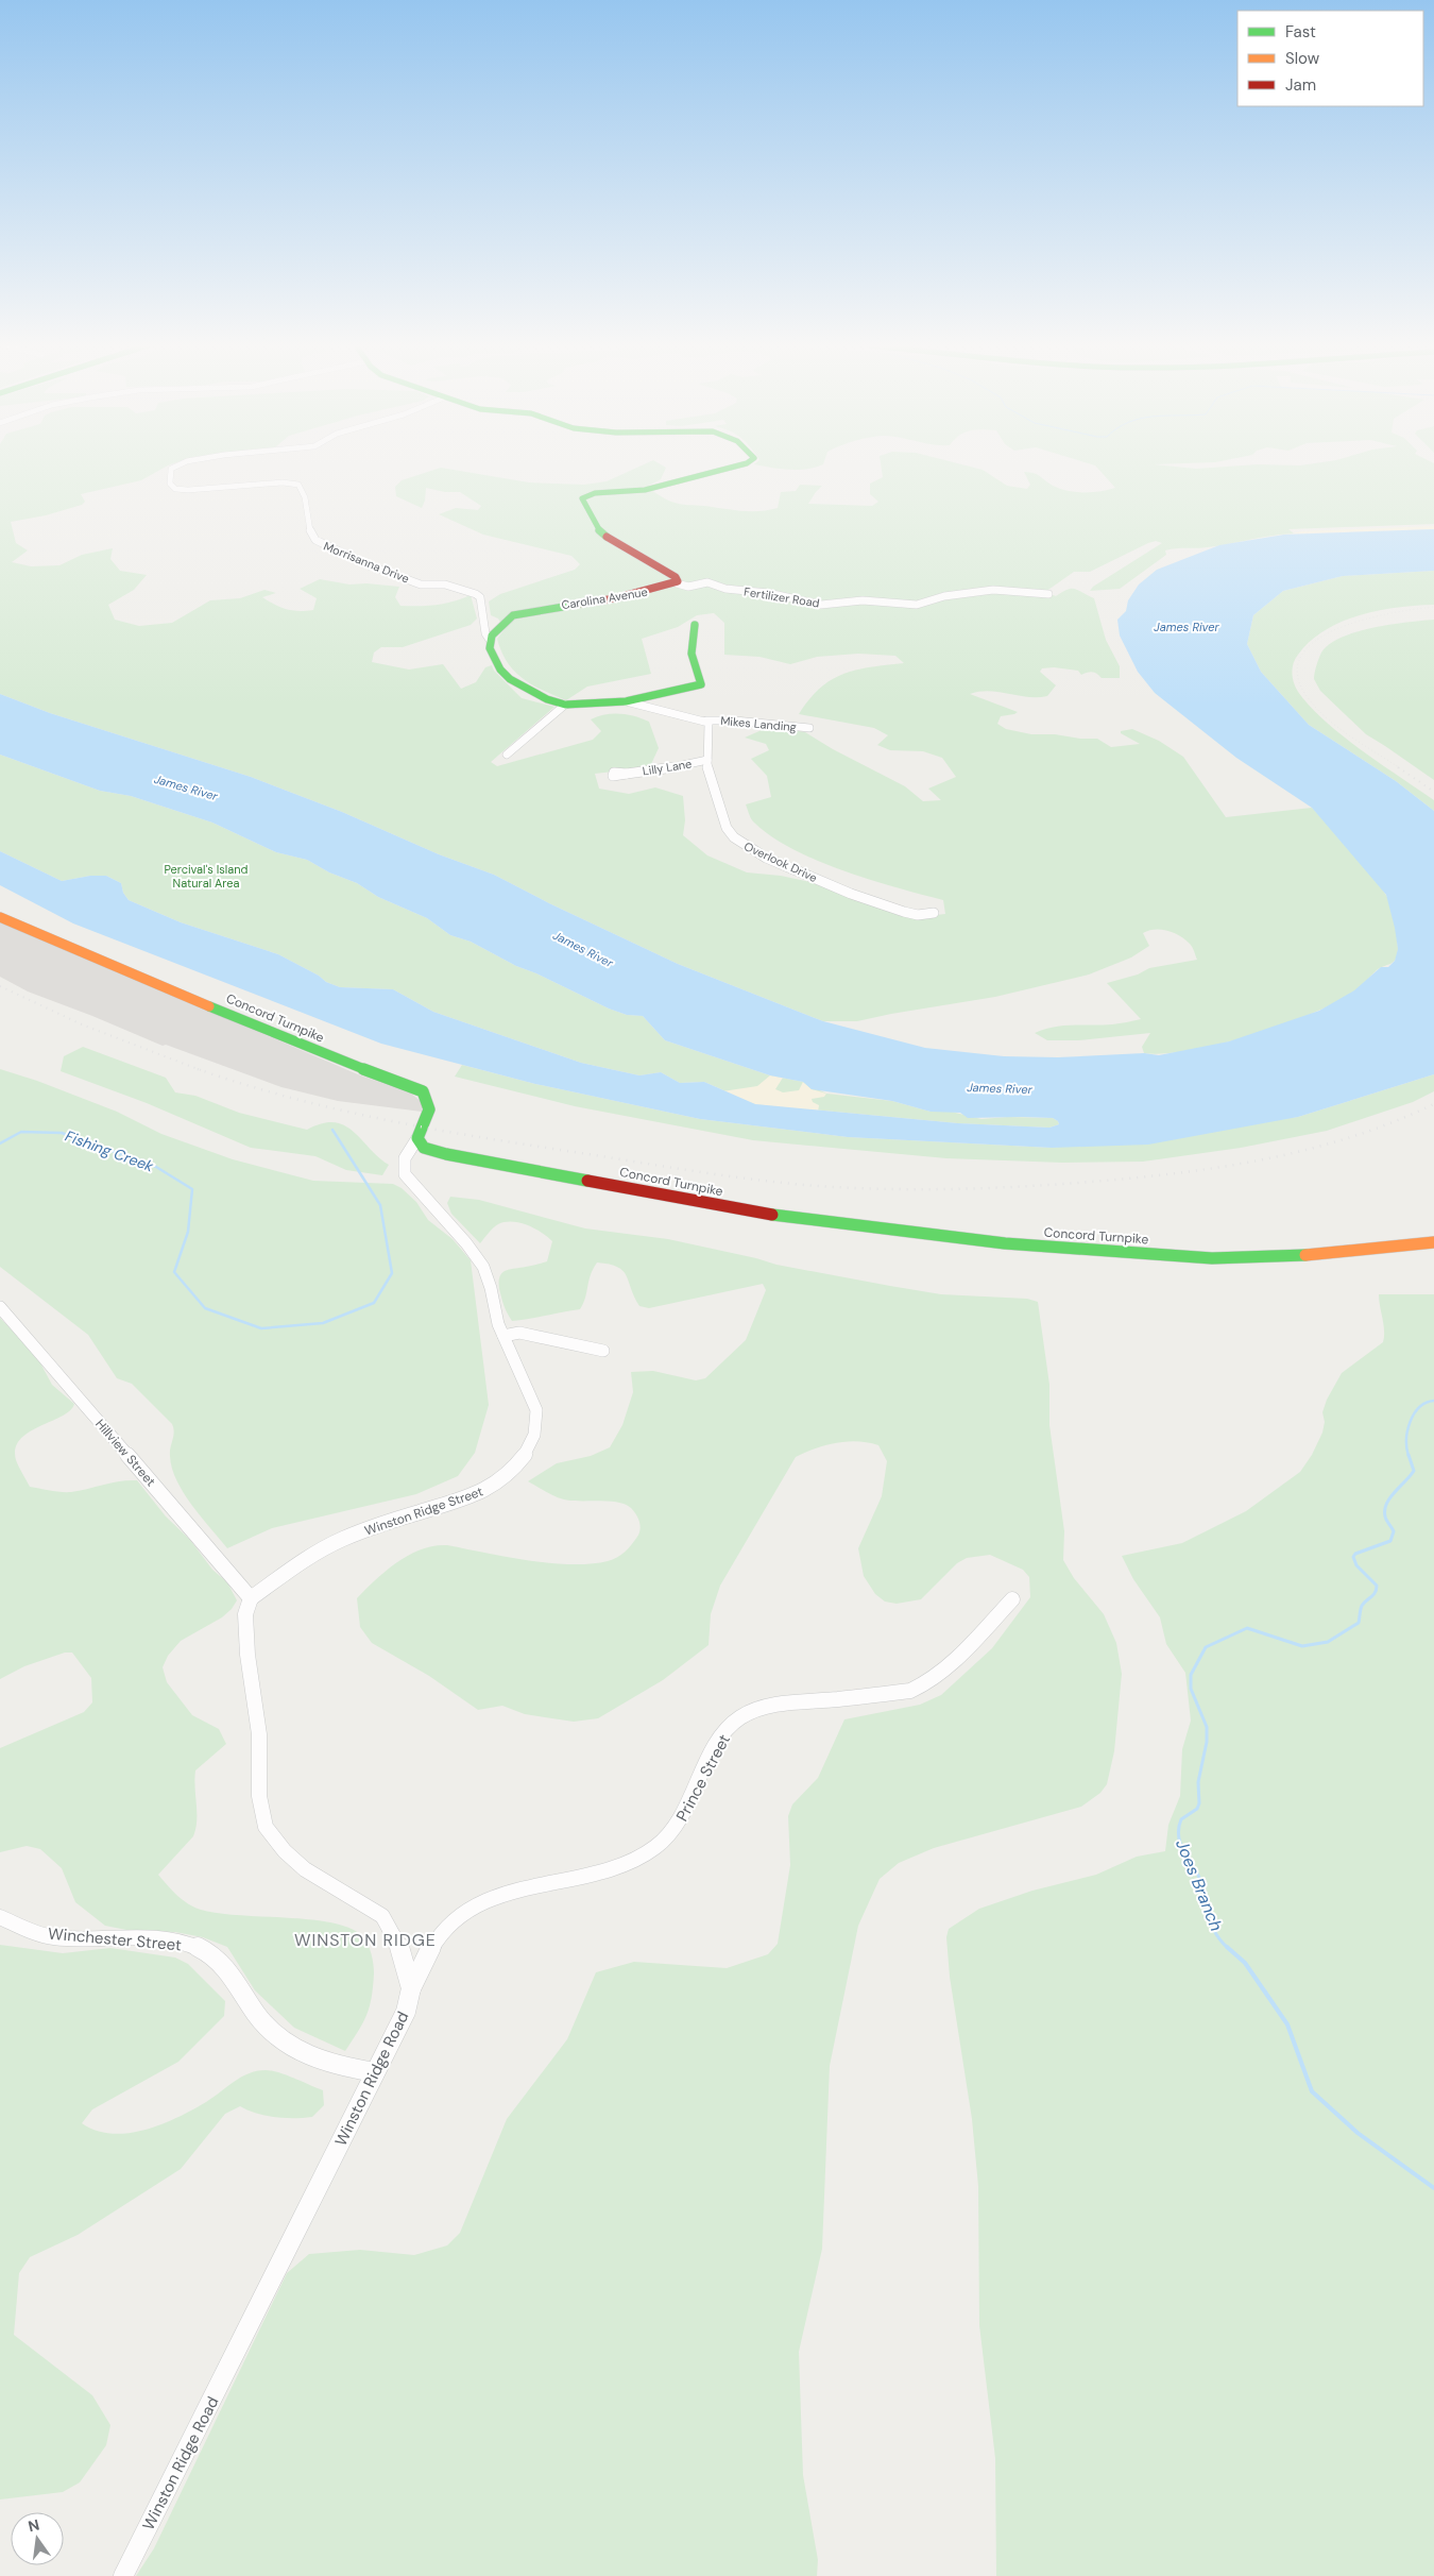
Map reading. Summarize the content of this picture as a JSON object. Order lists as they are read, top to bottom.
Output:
{
  "streets": {
    "main road": ["Carolina Avenue", "Concord Turnpike"],
    "street": [
      "Morrisanna Drive",
      "Fertilizer Road",
      "Mikes Landing",
      "Lilly Lane",
      "Overlook Drive",
      "Hillview Street",
      "Winston Ridge Street",
      "Prince Street",
      "Winchester Street",
      "Winston Ridge Road"
    ]
  },
  "crossings": [
    ["Morrisanna Drive", "Carolina Avenue"],
    ["Fertilizer Road", "Carolina Avenue"],
    ["Mikes Landing", "Overlook Drive"],
    ["Lilly Lane", "Overlook Drive"],
    ["Concord Turnpike", "Winston Ridge Street"],
    ["Hillview Street", "Winston Ridge Street"],
    ["Prince Street", "Winston Ridge Road"],
    ["Winchester Street", "Winston Ridge Road"]
  ],
  "districts": ["WINSTON RIDGE"],
  "water": ["James River", "Fishing Creek", "Joes Branch"],
  "parks": ["Percival's Island Natural Area"],
  "legend": ["Fast", "Slow", "Jam"],
  "north": "top"
}
